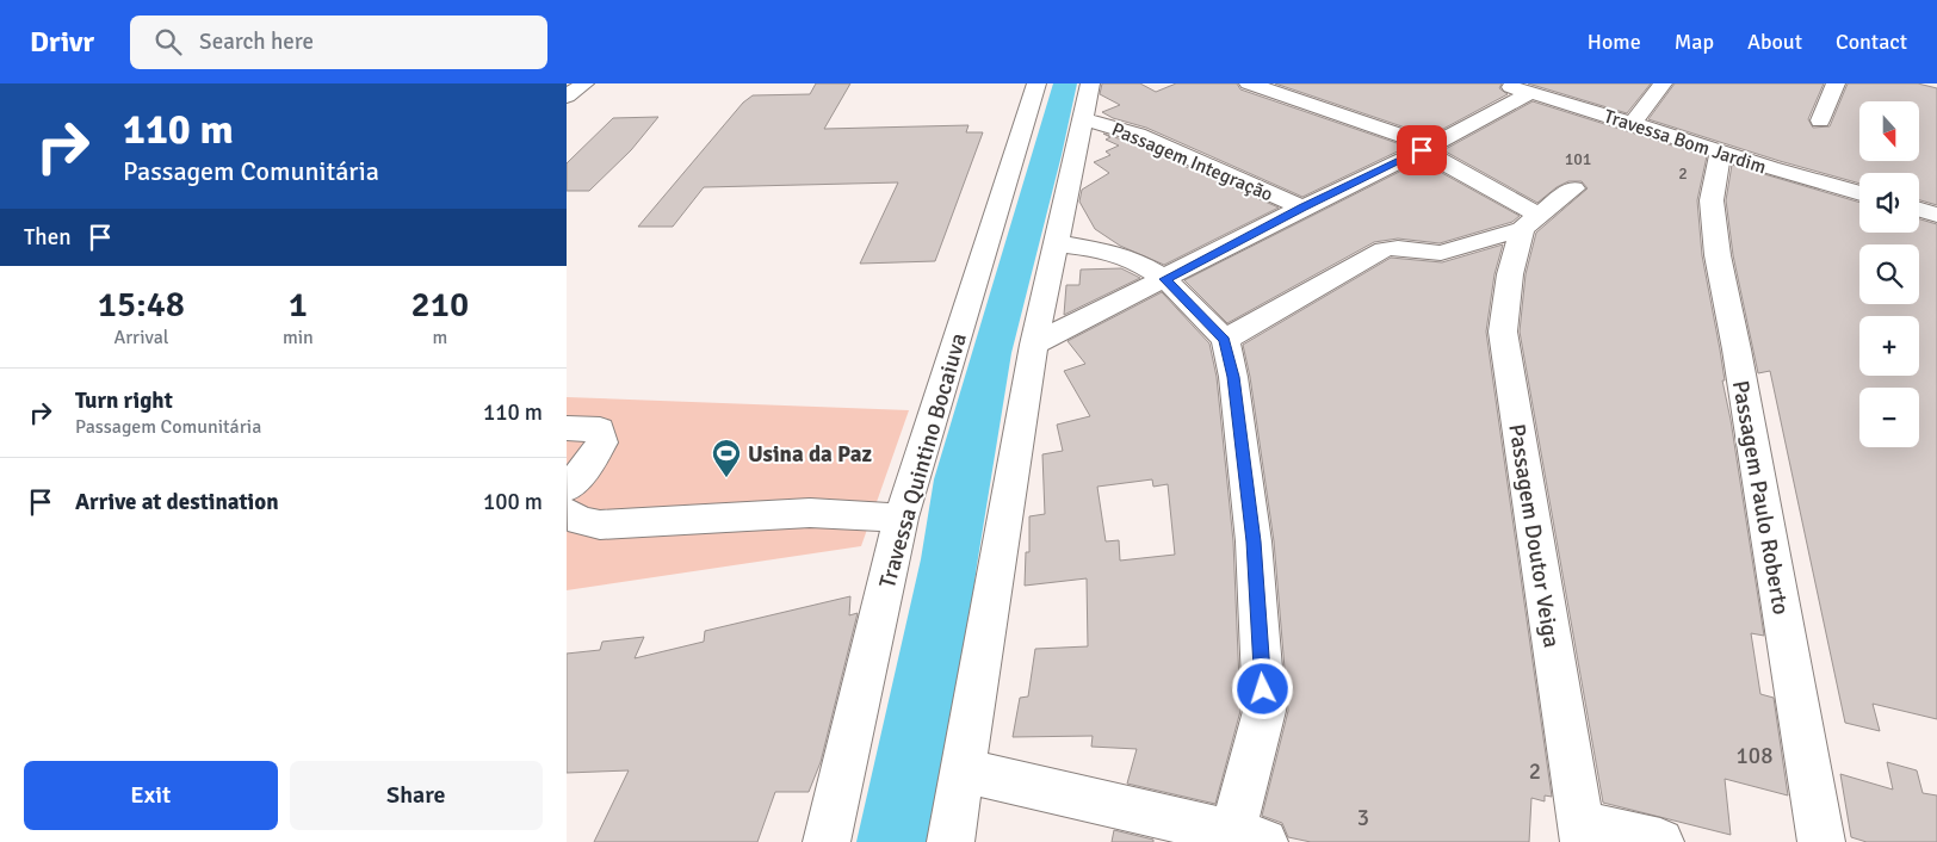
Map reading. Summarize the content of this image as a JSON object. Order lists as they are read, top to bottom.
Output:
{
  "streets": {
    "street": [
      "Travessa Bom Jardim",
      "Passagem Integração",
      "Travessa Quintino Bocaiuva",
      "Passagem Paulo Roberto",
      "Passagem Doutor Veiga"
    ]
  },
  "crossings": [
    ["Travessa Bom Jardim", "Passagem Paulo Roberto"]
  ],
  "places": {
    "sports": ["Usina da Paz"]
  },
  "house_numbers": [
    "101",
    "2",
    "108",
    "2",
    "3"
  ],
  "north": "bottom",
  "page": {
    "header": "Drivr",
    "search": "Search here",
    "nav": [
      "Home",
      "Map",
      "About",
      "Contact"
    ],
    "turn": ["110 m", "Passagem Comunitária"],
    "map_buttons": ["+", "−"],
    "then": "Then",
    "eta": [
      "15:48",
      "Arrival",
      "1",
      "min",
      "210",
      "m"
    ],
    "list": [
      {
        "name": "Turn right",
        "note": "Passagem Comunitária",
        "value": "110 m"
      },
      {
        "name": "Arrive at destination",
        "value": "100 m"
      }
    ],
    "buttons": ["Exit", "Share"]
  }
}
